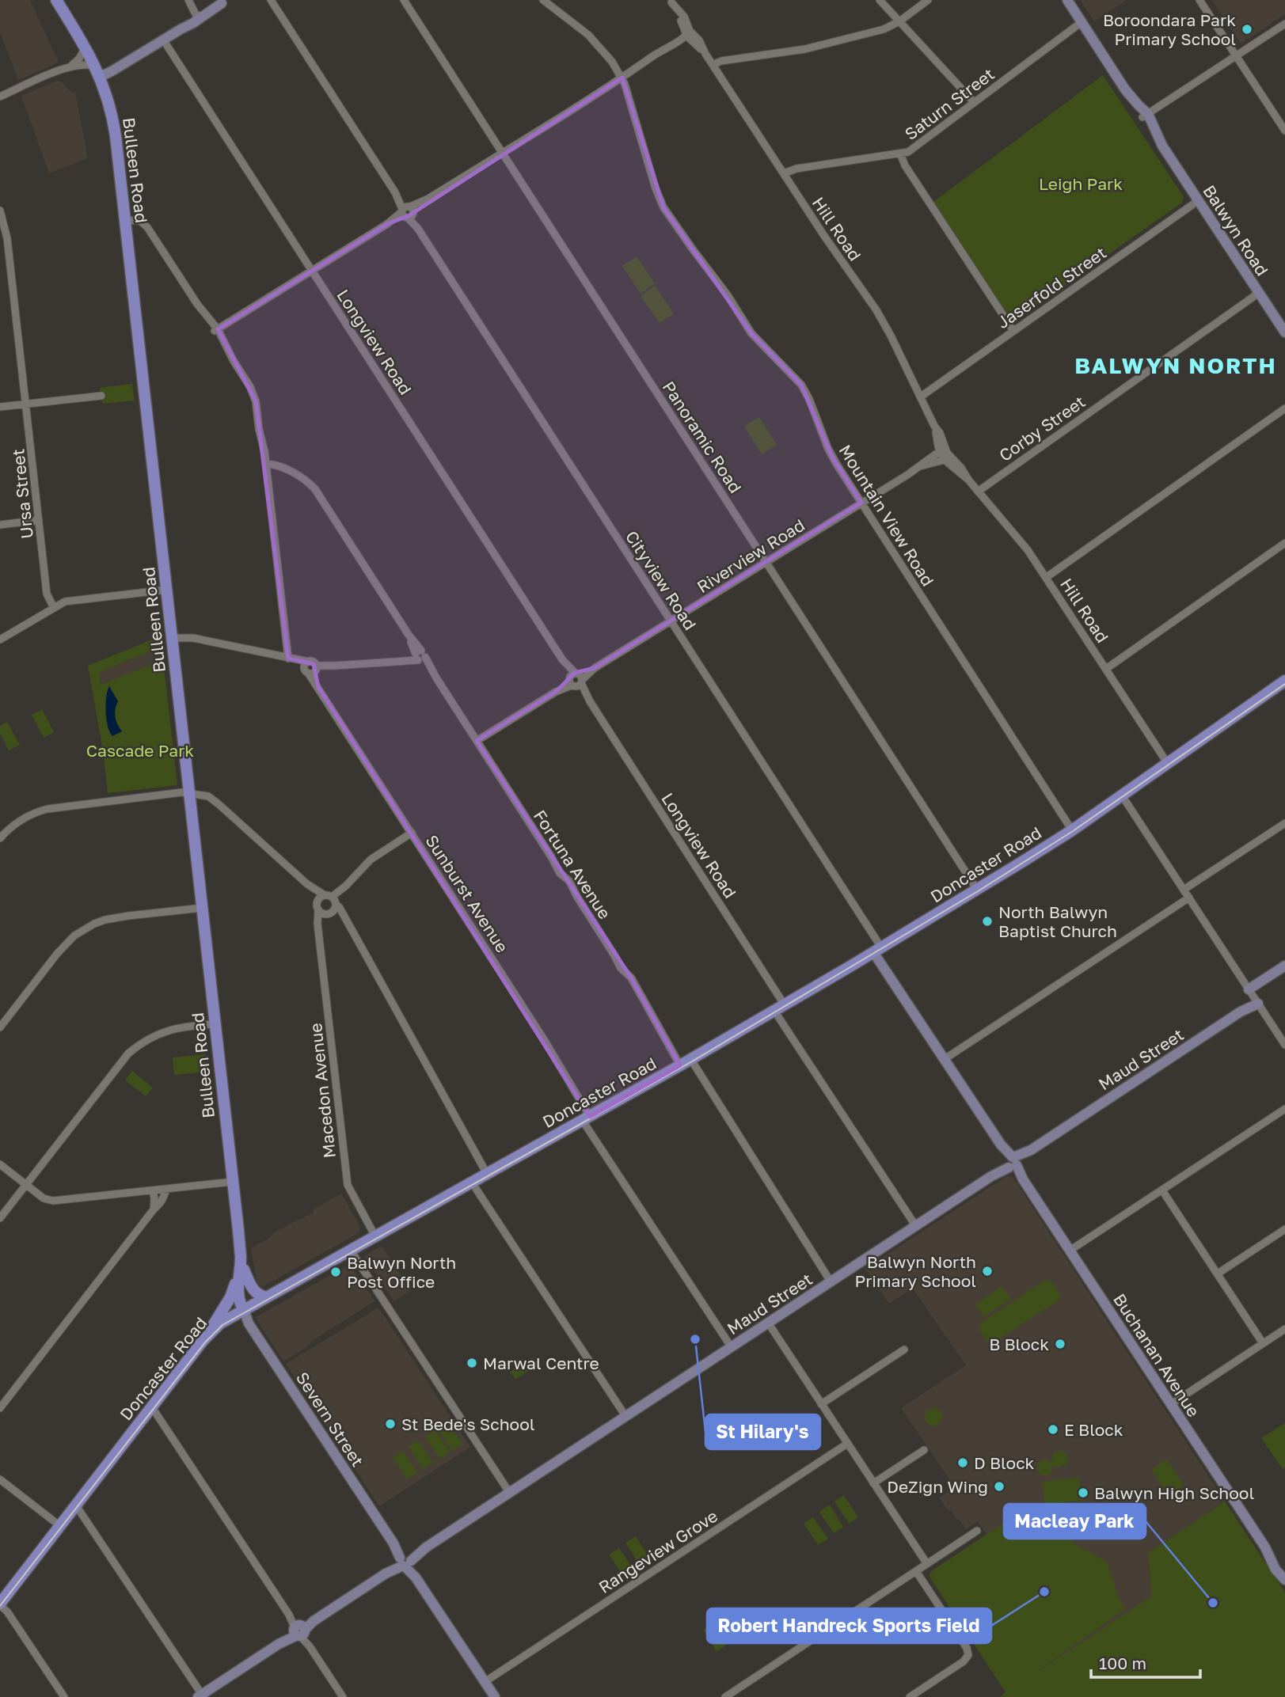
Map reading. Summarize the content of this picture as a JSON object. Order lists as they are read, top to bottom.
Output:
{
  "streets": {
    "main road": ["Bulleen Road", "Doncaster Road"],
    "street": [
      "Saturn Street",
      "Hill Road",
      "Balwyn Road",
      "Jaserfold Street",
      "Longview Road",
      "Corby Street",
      "Panoramic Road",
      "Ursa Street",
      "Mountain View Road",
      "Riverview Road",
      "Cityview Road",
      "Fortuna Avenue",
      "Sunburst Avenue",
      "Maud Street",
      "Macedon Avenue",
      "Buchanan Avenue",
      "Severn Street",
      "Rangeview Grove"
    ]
  },
  "crossings": [
    ["Saturn Street", "Hill Road"],
    ["Saturn Street", "Balwyn Road"],
    ["Bulleen Road", "Doncaster Road"],
    ["Bulleen Road", "Macedon Avenue"],
    ["Bulleen Road", "Severn Street"],
    ["Hill Road", "Jaserfold Street"],
    ["Hill Road", "Corby Street"],
    ["Hill Road", "Riverview Road"],
    ["Hill Road", "Doncaster Road"],
    ["Balwyn Road", "Jaserfold Street"],
    ["Balwyn Road", "Corby Street"],
    ["Longview Road", "Riverview Road"],
    ["Longview Road", "Doncaster Road"],
    ["Panoramic Road", "Riverview Road"],
    ["Panoramic Road", "Doncaster Road"],
    ["Mountain View Road", "Riverview Road"],
    ["Mountain View Road", "Doncaster Road"],
    ["Riverview Road", "Cityview Road"],
    ["Riverview Road", "Fortuna Avenue"],
    ["Cityview Road", "Doncaster Road"],
    ["Cityview Road", "Buchanan Avenue"],
    ["Fortuna Avenue", "Doncaster Road"],
    ["Doncaster Road", "Sunburst Avenue"],
    ["Doncaster Road", "Macedon Avenue"],
    ["Doncaster Road", "Buchanan Avenue"],
    ["Doncaster Road", "Severn Street"],
    ["Sunburst Avenue", "Maud Street"],
    ["Maud Street", "Buchanan Avenue"],
    ["Maud Street", "Severn Street"],
    ["Severn Street", "Rangeview Grove"]
  ],
  "districts": ["BALWYN NORTH"],
  "parks": ["Leigh Park", "Cascade Park"],
  "places": [
    "Boroondara Park Primary School",
    "North Balwyn Baptist Church",
    "Balwyn North Primary School",
    "Balwyn North Post Office",
    "St Hilary's",
    "B Block",
    "Marwal Centre",
    "St Bede's School",
    "E Block",
    "D Block",
    "DeZign Wing",
    "Balwyn High School",
    "Robert Handreck Sports Field",
    "Macleay Park"
  ],
  "scale_bar": "100 m"
}
